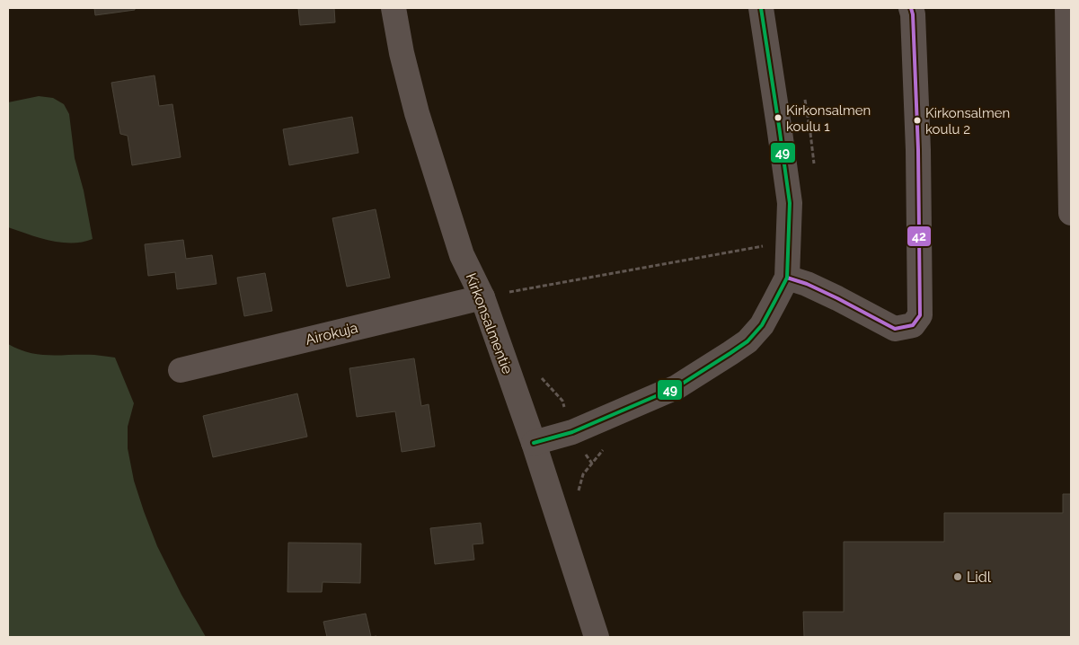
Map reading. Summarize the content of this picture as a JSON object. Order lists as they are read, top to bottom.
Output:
{
  "streets": {
    "street": ["Kirkonsalmentie", "Airokuja"]
  },
  "crossings": [
    ["Kirkonsalmentie", "Airokuja"]
  ],
  "places": ["Kirkonsalmen koulu 1", "Kirkonsalmen koulu 2", "Lidl"],
  "lines": ["transit line 42", "transit line 49"]
}
